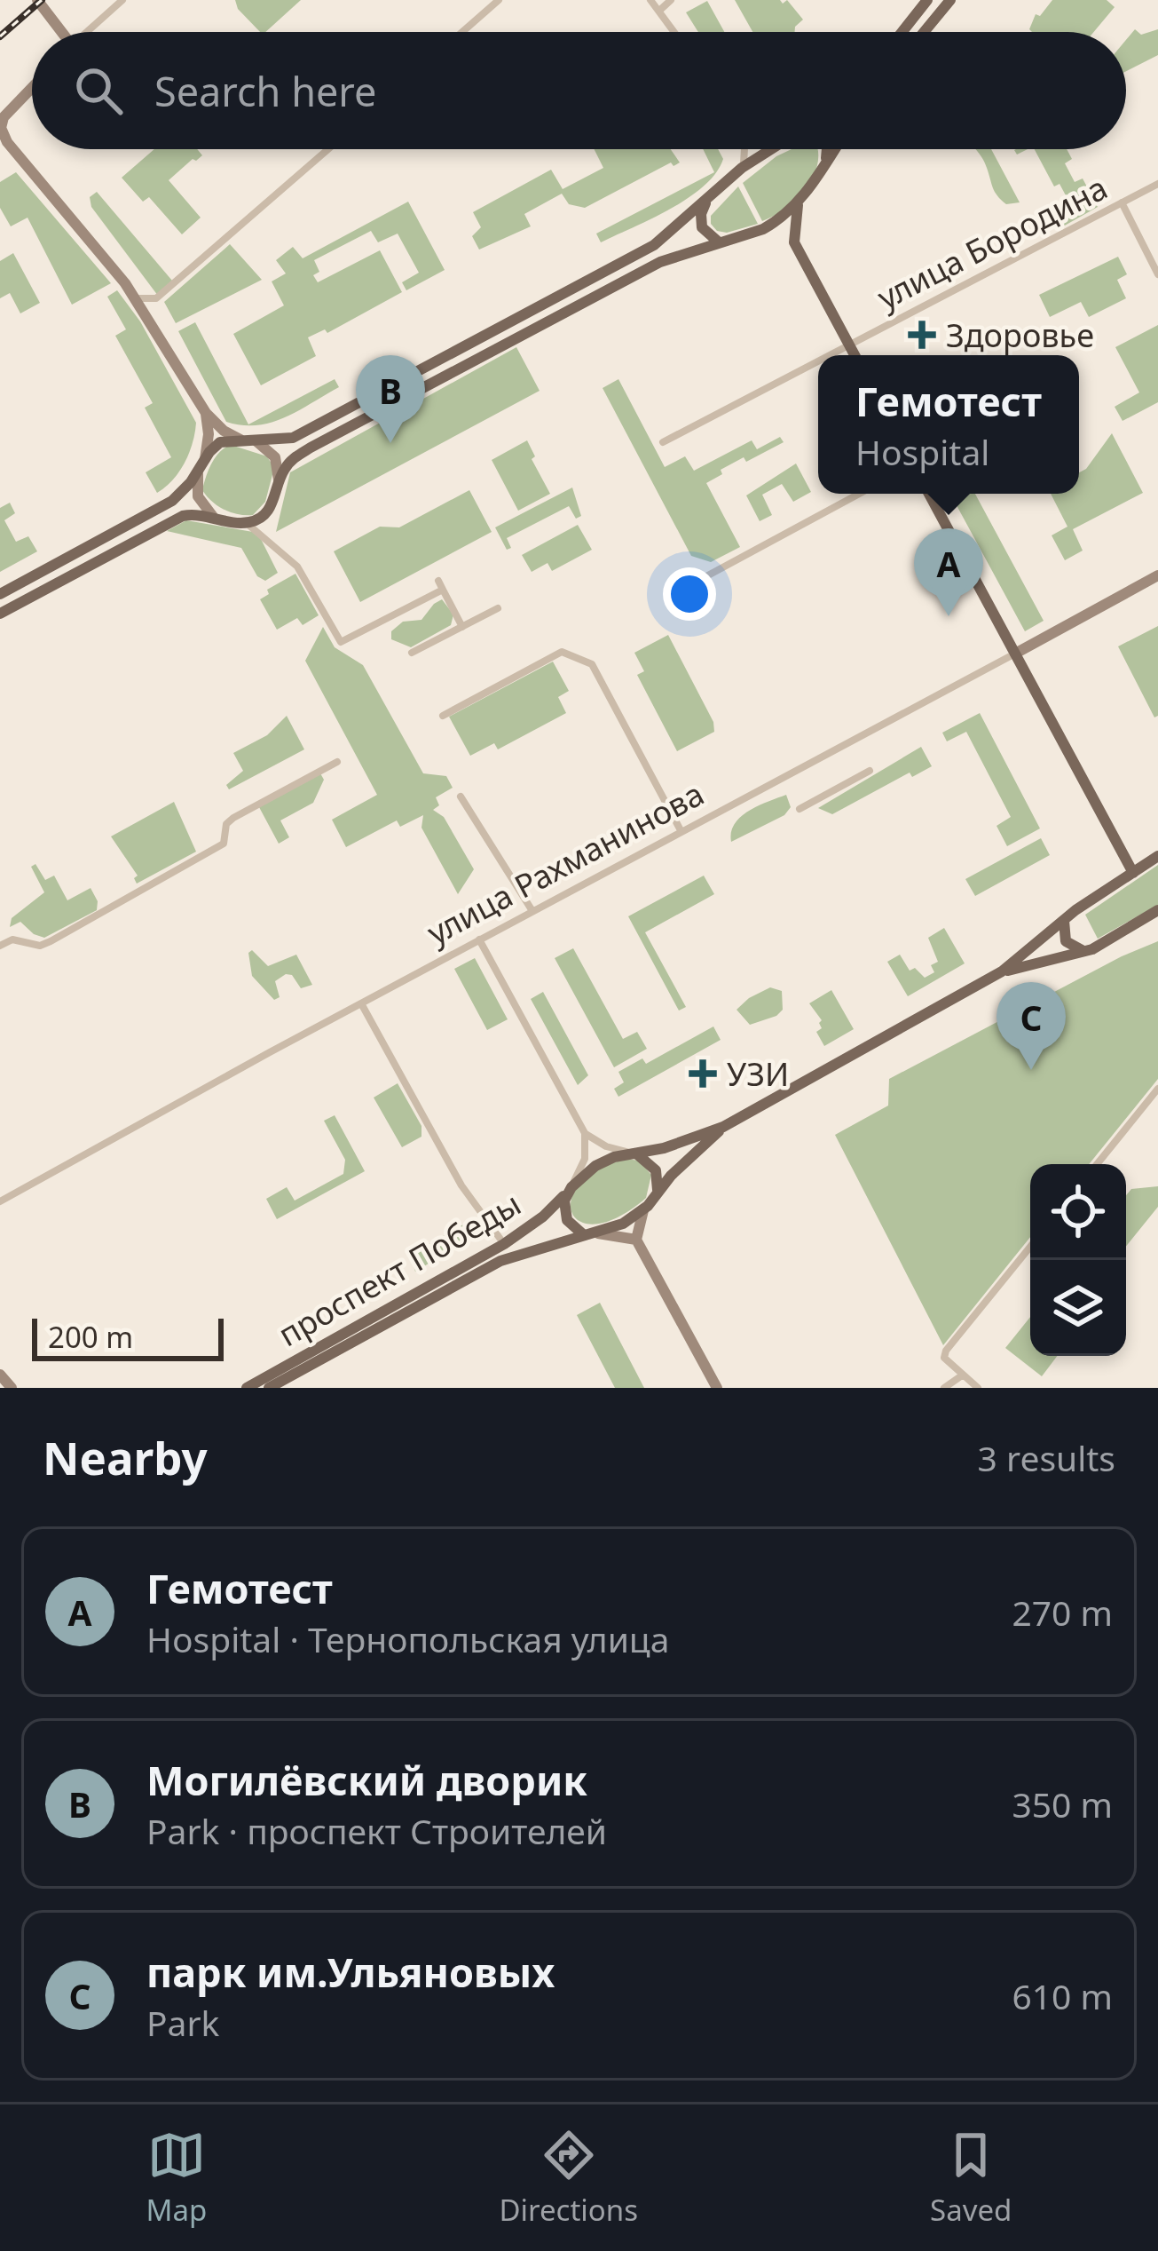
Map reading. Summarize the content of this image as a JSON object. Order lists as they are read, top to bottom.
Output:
{
  "streets": {
    "main road": ["проспект Победы"],
    "street": ["улица Бородина", "улица Рахманинова"]
  },
  "places": {
    "health": ["Здоровье", "УЗИ"]
  },
  "scale_bar": "200 m",
  "page": {
    "search": "Search here",
    "popup": ["Гемотест", "Hospital"],
    "pins": ["B", "A", "C"],
    "scale": "200 m",
    "heading": ["Nearby", "3 results"],
    "list": [
      {
        "mark": "A",
        "name": "Гемотест",
        "note": "Hospital · Тернопольская улица",
        "value": "270 m"
      },
      {
        "mark": "B",
        "name": "Могилёвский дворик",
        "note": "Park · проспект Строителей",
        "value": "350 m"
      },
      {
        "mark": "C",
        "name": "парк им.Ульяновых",
        "note": "Park",
        "value": "610 m"
      }
    ],
    "nav": ["Map", "Directions", "Saved"]
  }
}
